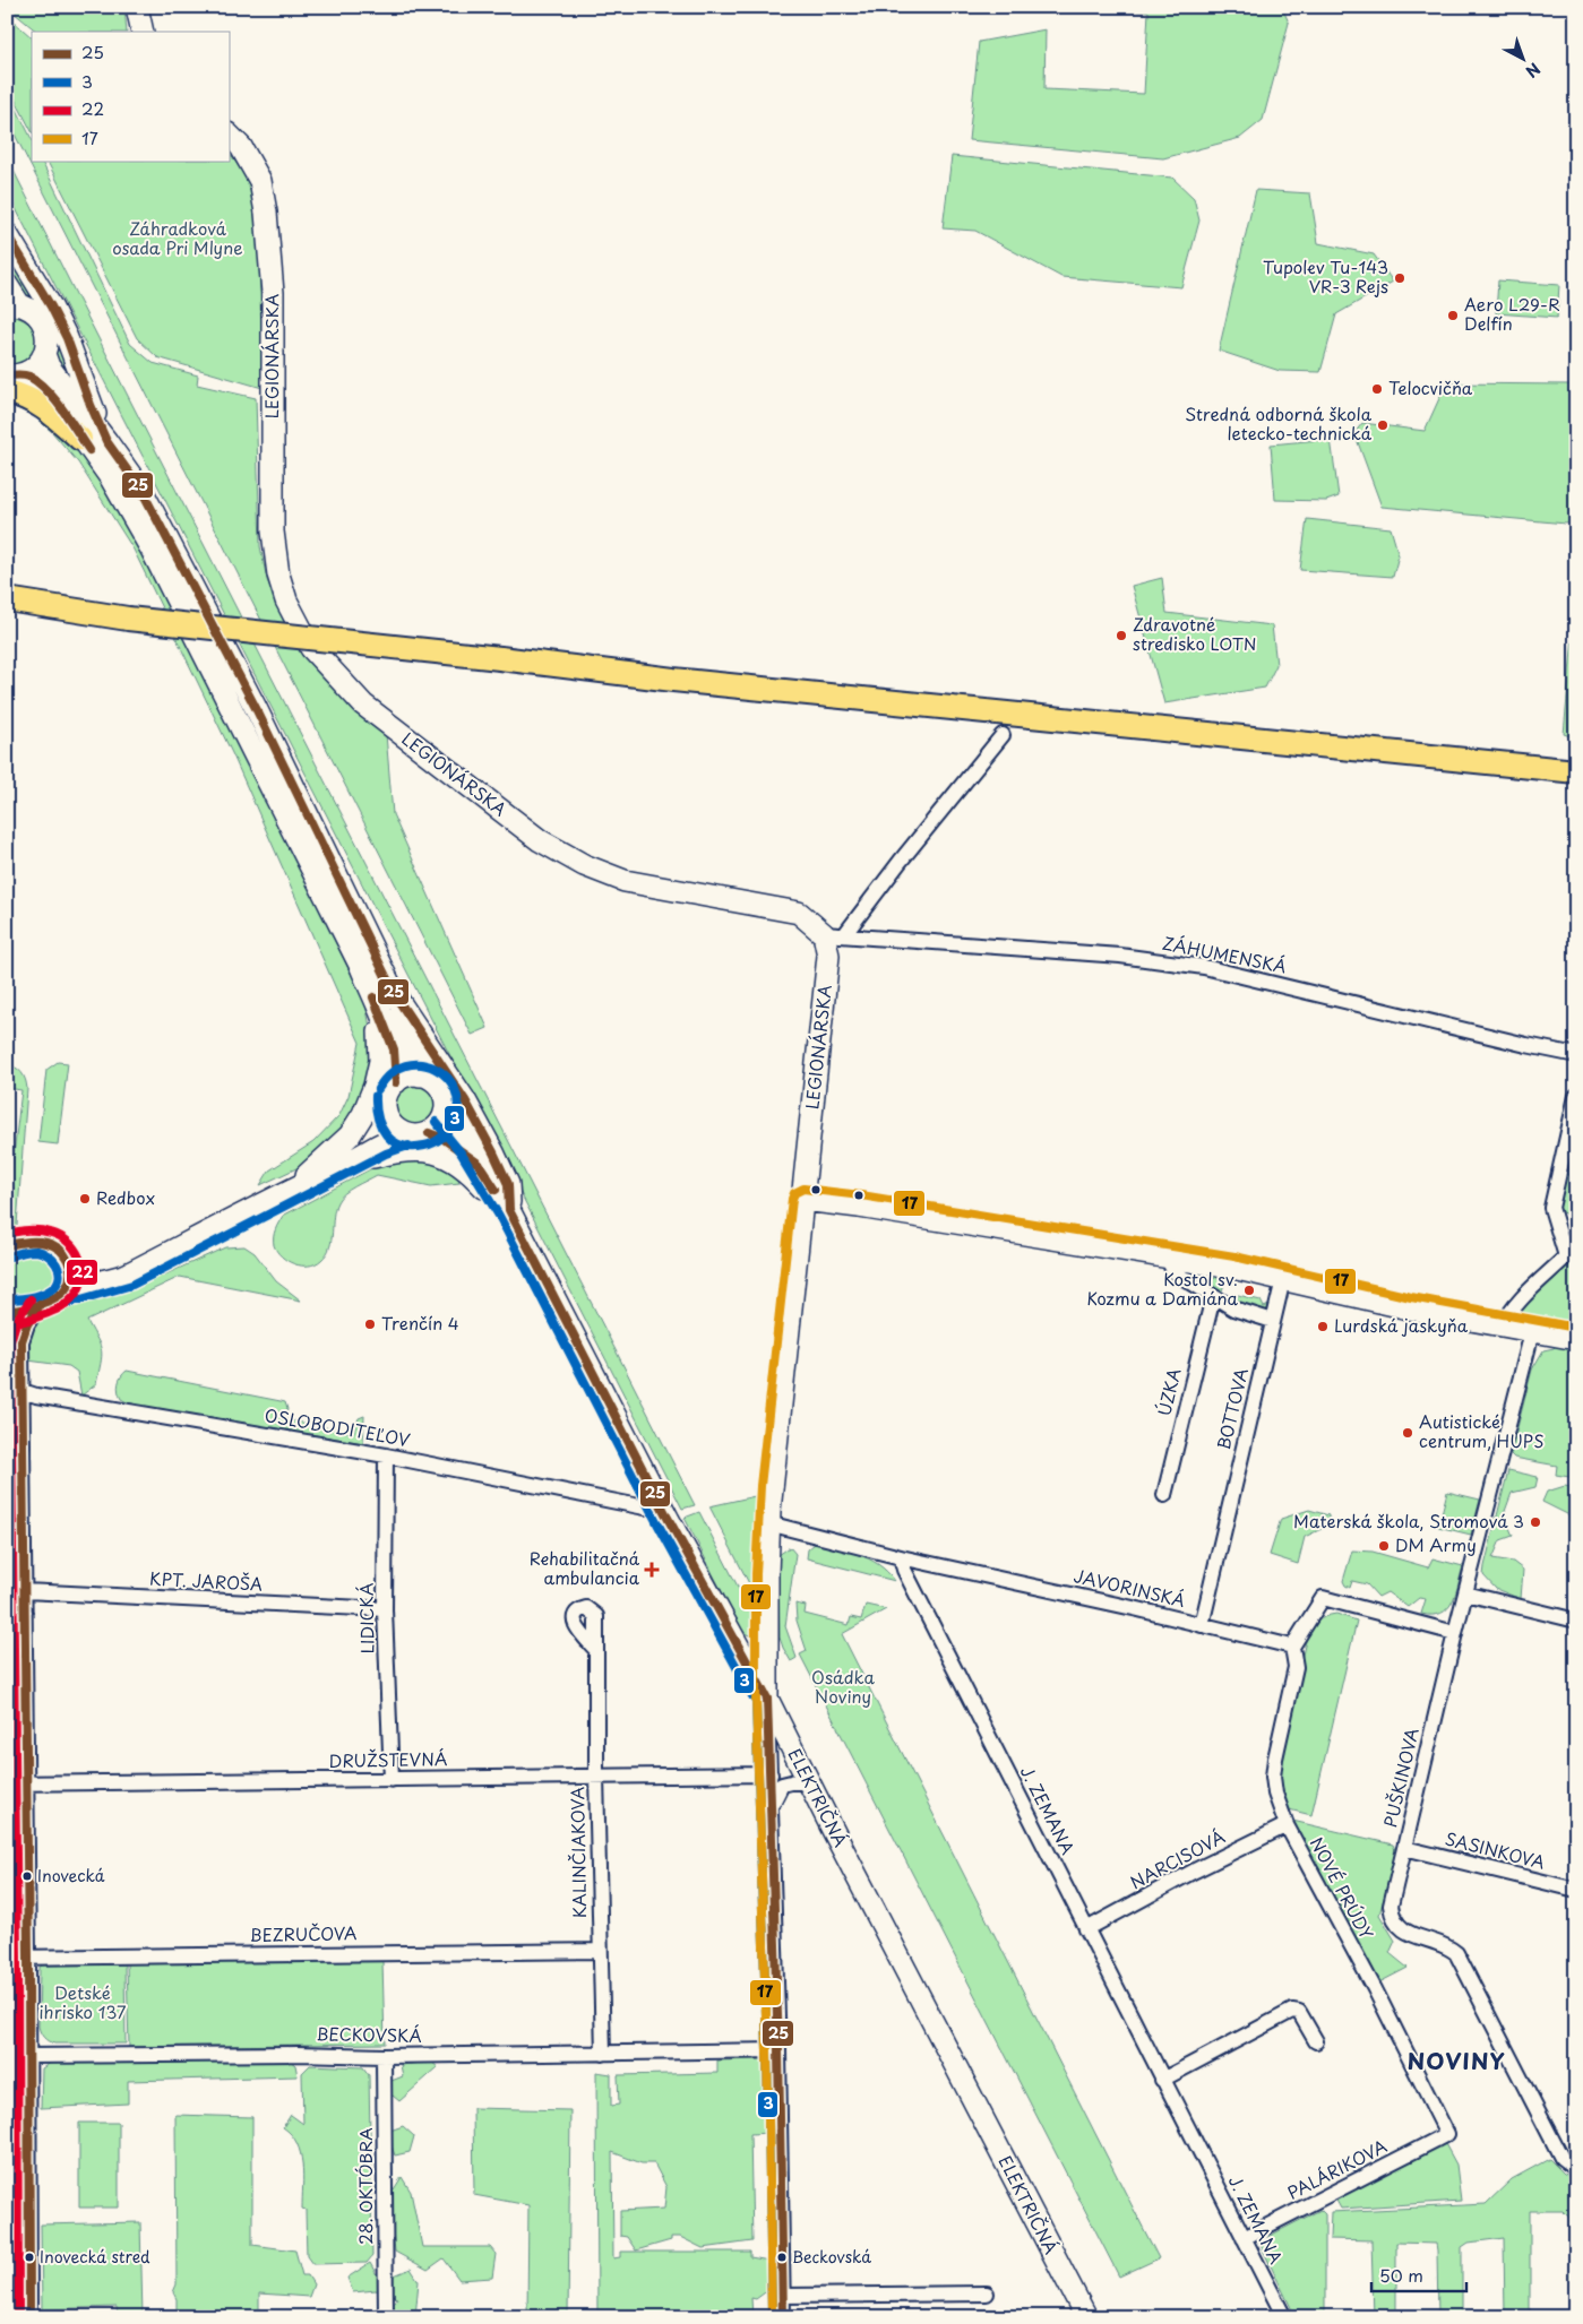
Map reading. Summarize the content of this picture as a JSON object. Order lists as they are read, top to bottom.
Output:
{
  "streets": {
    "street": [
      "LEGIONÁRSKA",
      "ZÁHUMENSKÁ",
      "ÚZKA",
      "BOTTOVA",
      "OSLOBODITEĽOV",
      "KPT. JAROŠA",
      "JAVORINSKÁ",
      "LIDICKÁ",
      "DRUŽSTEVNÁ",
      "PUŠKINOVA",
      "ELEKTRIČNÁ",
      "J. ZEMANA",
      "SASINKOVA",
      "KALINČIAKOVA",
      "NARCISOVÁ",
      "NOVÉ PRÚDY",
      "BEZRUČOVA",
      "BECKOVSKÁ",
      "PALÁRIKOVA",
      "28. OKTÓBRA"
    ]
  },
  "crossings": [
    ["LEGIONÁRSKA", "ZÁHUMENSKÁ"],
    ["LEGIONÁRSKA", "JAVORINSKÁ"],
    ["LEGIONÁRSKA", "DRUŽSTEVNÁ"],
    ["LEGIONÁRSKA", "ELEKTRIČNÁ"],
    ["LEGIONÁRSKA", "BECKOVSKÁ"],
    ["BOTTOVA", "JAVORINSKÁ"],
    ["OSLOBODITEĽOV", "LIDICKÁ"],
    ["KPT. JAROŠA", "LIDICKÁ"],
    ["JAVORINSKÁ", "J. ZEMANA"],
    ["JAVORINSKÁ", "NOVÉ PRÚDY"],
    ["LIDICKÁ", "DRUŽSTEVNÁ"],
    ["DRUŽSTEVNÁ", "KALINČIAKOVA"],
    ["PUŠKINOVA", "SASINKOVA"],
    ["J. ZEMANA", "NARCISOVÁ"],
    ["J. ZEMANA", "PALÁRIKOVA"],
    ["KALINČIAKOVA", "BEZRUČOVA"],
    ["KALINČIAKOVA", "BECKOVSKÁ"],
    ["NARCISOVÁ", "NOVÉ PRÚDY"],
    ["NOVÉ PRÚDY", "PALÁRIKOVA"],
    ["BECKOVSKÁ", "28. OKTÓBRA"]
  ],
  "districts": ["NOVINY"],
  "parks": ["Záhradková osada Pri Mlyne", "Osádka Noviny", "Detské ihrisko 137"],
  "places": {
    "other": [
      "Tupolev Tu-143 VR-3 Rejs",
      "Aero L29-R Delfín",
      "Telocvičňa",
      "Stredná odborná škola letecko-technická",
      "Zdravotné stredisko LOTN",
      "Redbox",
      "Kostol sv. Kozmu a Damiána",
      "Trenčín 4",
      "Lurdská jaskyňa",
      "Autistické centrum, HUPS",
      "Materská škola, Stromová 3",
      "DM Army",
      "Inovecká",
      "Inovecká stred",
      "Beckovská"
    ],
    "health": ["Rehabilitačná ambulancia"]
  },
  "lines": [
    "transit line 25",
    "transit line 3",
    "transit line 17",
    "transit line 22"
  ],
  "legend": [
    "25",
    "3",
    "22",
    "17"
  ],
  "scale_bar": "50 m",
  "north": "bottom right"
}
